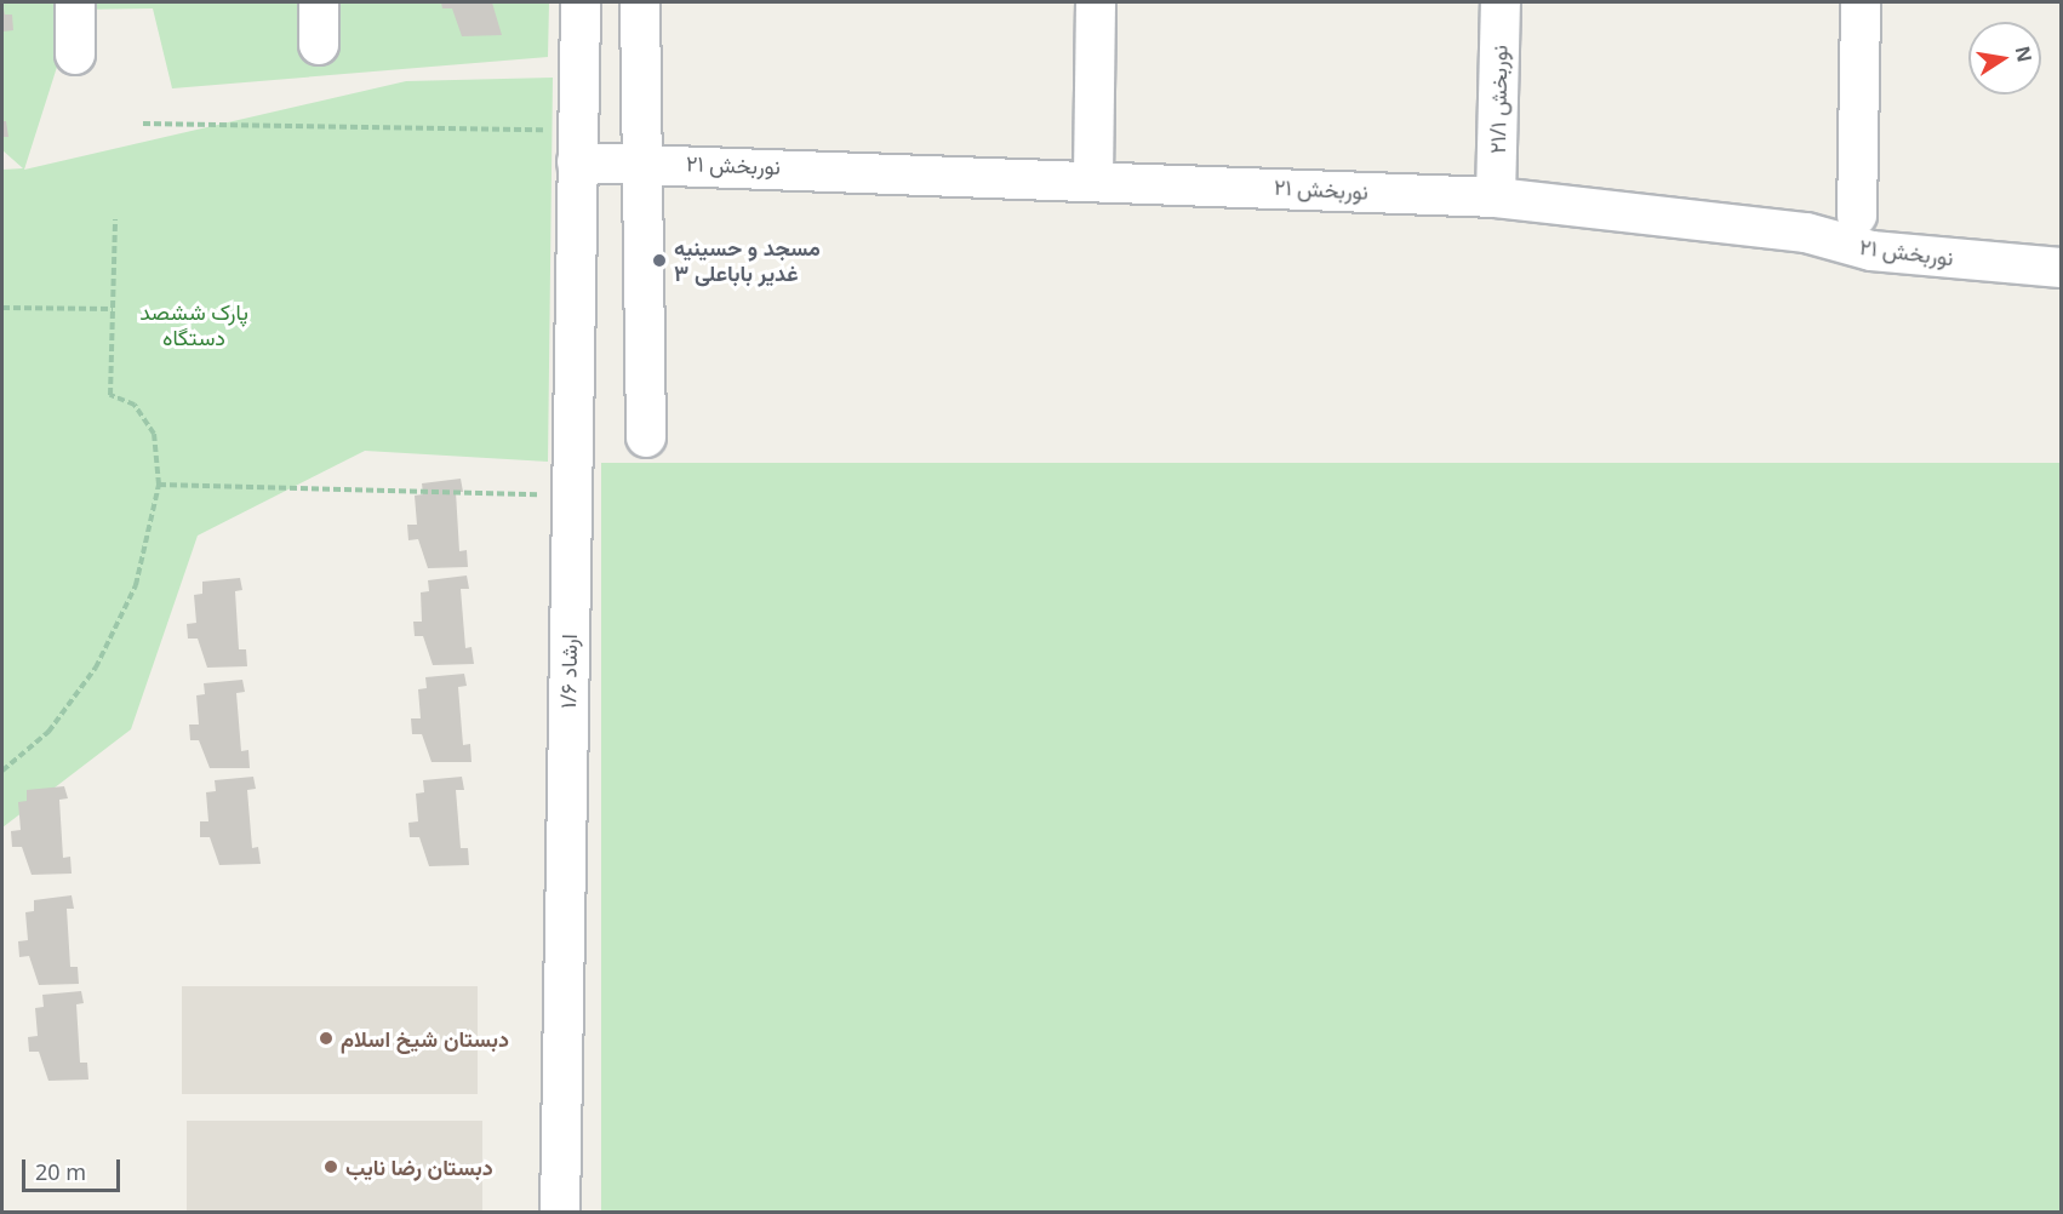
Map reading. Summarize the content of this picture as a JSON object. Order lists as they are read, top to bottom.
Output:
{
  "streets": {
    "street": ["نوربخش ۲۱/۱", "نوربخش ۲۱", "ارشاد ۱/۶"]
  },
  "crossings": [
    ["نوربخش ۲۱/۱", "نوربخش ۲۱"],
    ["نوربخش ۲۱", "ارشاد ۱/۶"]
  ],
  "parks": ["پارک‌ ششصد دستگاه"],
  "places": ["مسجد و حسینیه غدیر باباعلی ۳", "دبستان شیخ اسلام", "دبستان رضا نایب"],
  "scale_bar": "20 m",
  "north": "right"
}
